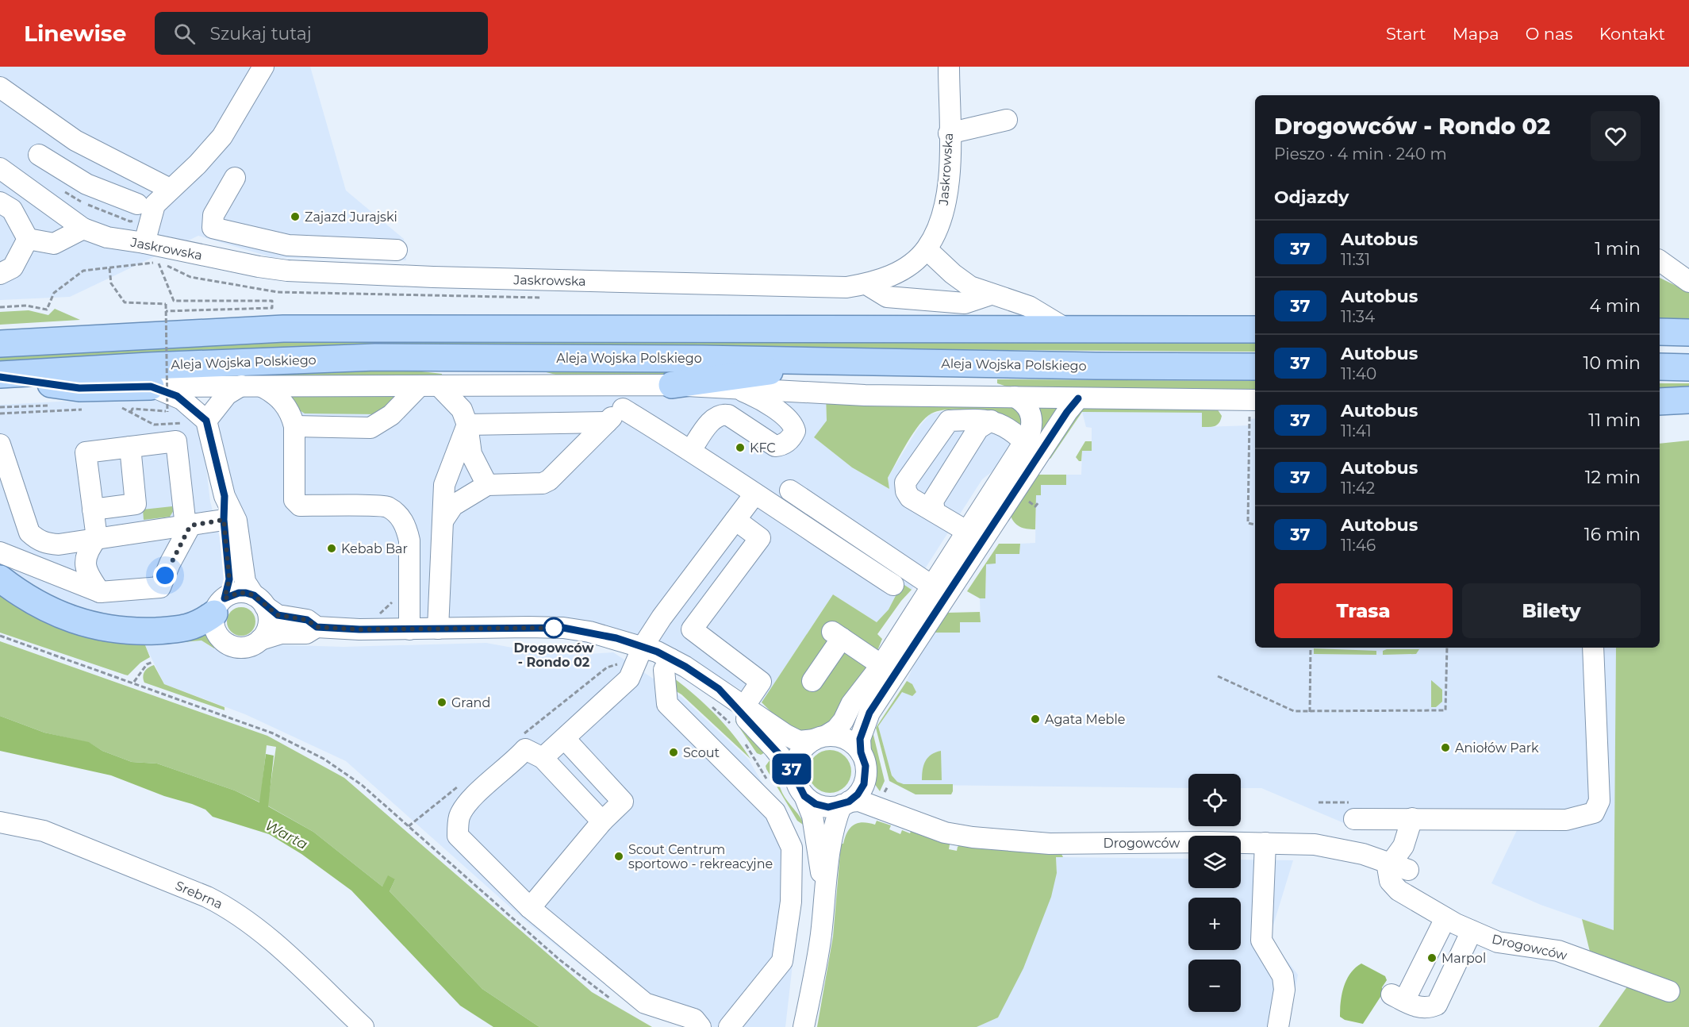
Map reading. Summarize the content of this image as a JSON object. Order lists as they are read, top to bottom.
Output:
{
  "streets": {
    "main road": ["Aleja Wojska Polskiego"],
    "street": ["Jaskrowska", "Drogowców", "Srebrna"]
  },
  "water": ["Warta"],
  "places": [
    "Zajazd Jurajski",
    "KFC",
    "Kebab Bar",
    "Drogowców - Rondo 02",
    "Grand",
    "Agata Meble",
    "Aniołów Park",
    "Scout",
    "Scout Centrum sportowo - rekreacyjne",
    "Marpol"
  ],
  "lines": ["bus line 37"],
  "page": {
    "header": "Linewise",
    "search": "Szukaj tutaj",
    "nav": [
      "Start",
      "Mapa",
      "O nas",
      "Kontakt"
    ],
    "on_map": "37",
    "heading": [
      ["Drogowców - Rondo 02", "Pieszo · 4 min · 240 m"],
      "Odjazdy"
    ],
    "list": [
      {
        "mark": "37",
        "name": "Autobus",
        "note": "11:31",
        "value": "1 min"
      },
      {
        "mark": "37",
        "name": "Autobus",
        "note": "11:34",
        "value": "4 min"
      },
      {
        "mark": "37",
        "name": "Autobus",
        "note": "11:40",
        "value": "10 min"
      },
      {
        "mark": "37",
        "name": "Autobus",
        "note": "11:41",
        "value": "11 min"
      },
      {
        "mark": "37",
        "name": "Autobus",
        "note": "11:42",
        "value": "12 min"
      },
      {
        "mark": "37",
        "name": "Autobus",
        "note": "11:46",
        "value": "16 min"
      }
    ],
    "buttons": ["Trasa", "Bilety"],
    "map_buttons": ["+", "−"]
  }
}
